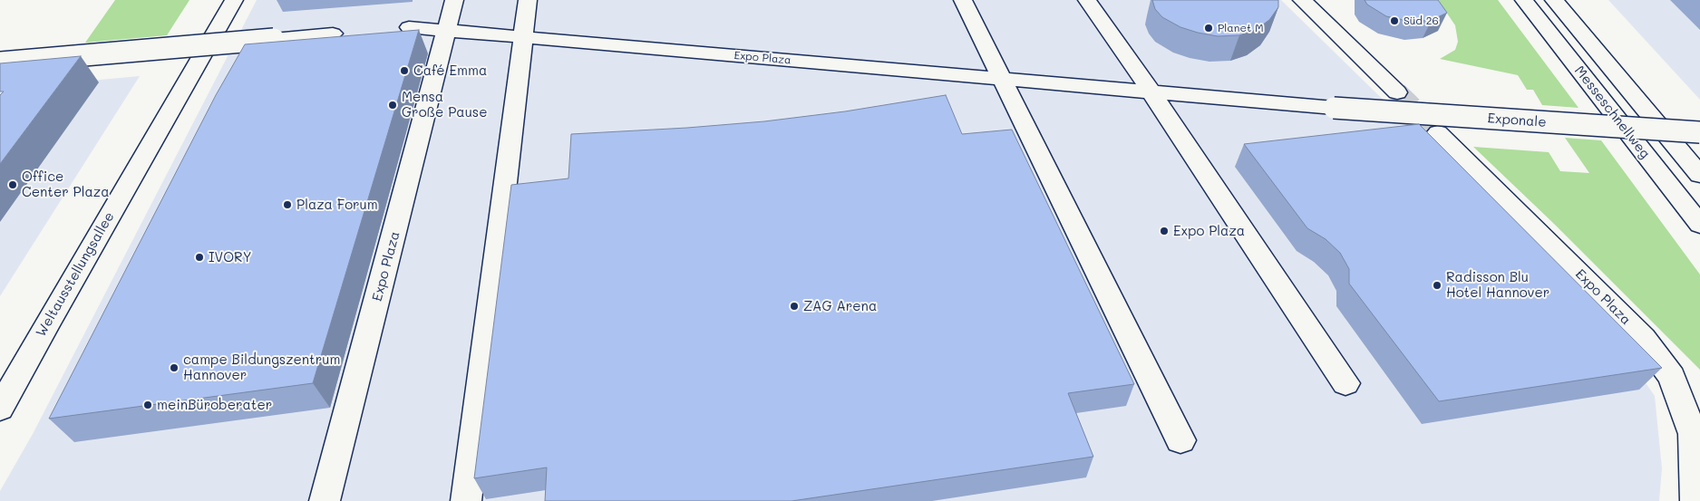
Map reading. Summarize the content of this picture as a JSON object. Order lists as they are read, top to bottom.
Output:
{
  "streets": {
    "main road": [
      "Expo Plaza",
      "Messeschnellweg",
      "Exponale",
      "Weltausstellungsallee"
    ]
  },
  "crossings": [
    ["Expo Plaza", "Exponale"]
  ],
  "places": [
    "Süd 26",
    "Planet M",
    "Café Emma",
    "Mensa Große Pause",
    "Office Center Plaza",
    "Plaza Forum",
    "Expo Plaza",
    "IVORY",
    "Radisson Blu Hotel Hannover",
    "ZAG Arena",
    "campe Bildungszentrum Hannover",
    "meinBüroberater"
  ]
}
